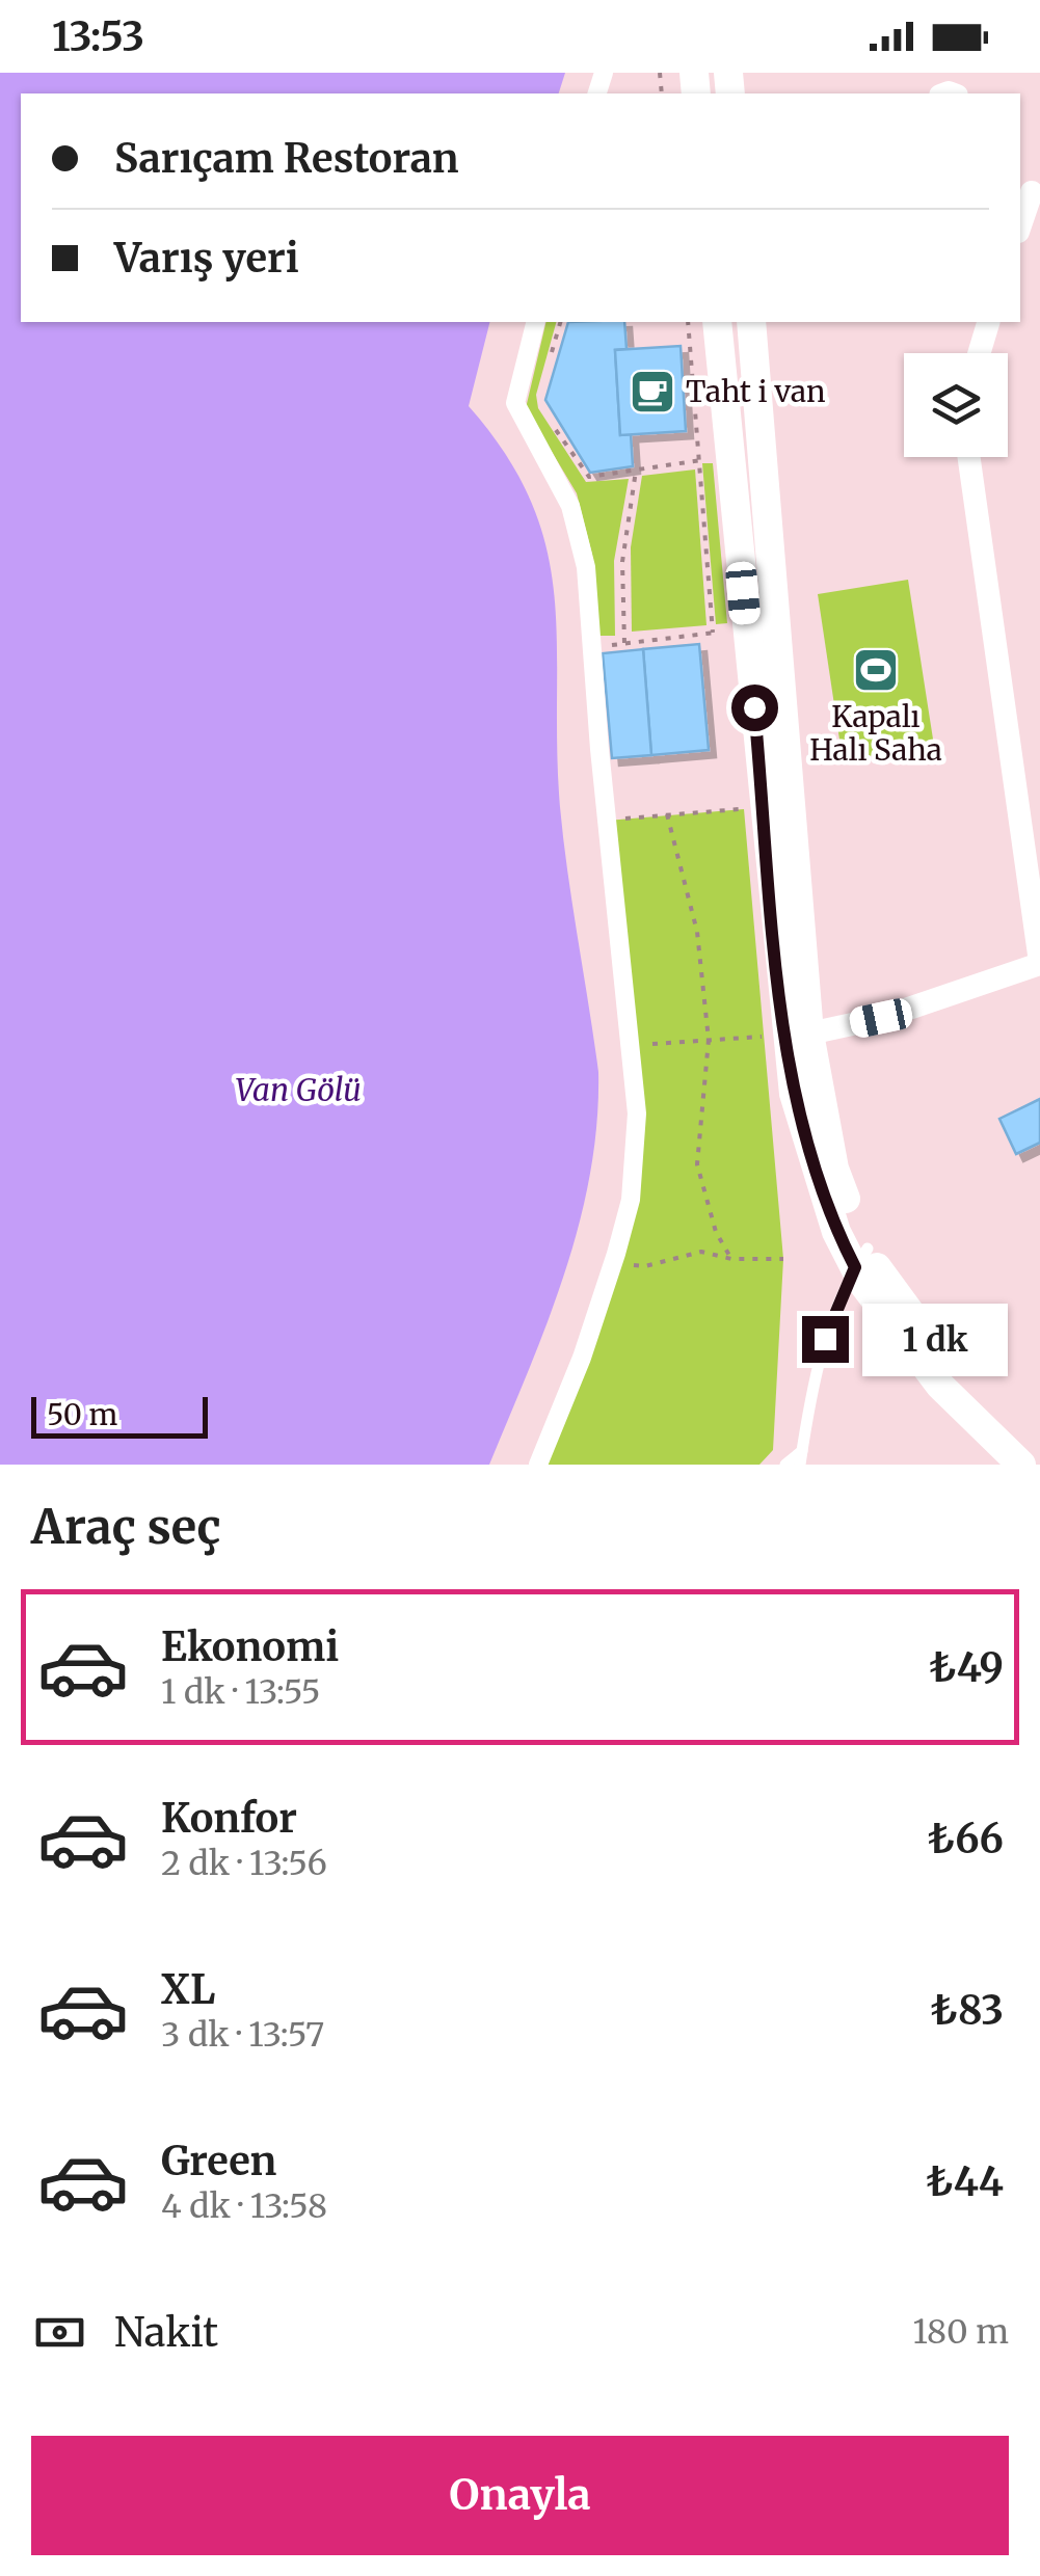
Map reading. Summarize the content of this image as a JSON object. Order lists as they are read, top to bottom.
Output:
{
  "water": ["Van Gölü"],
  "places": {
    "cafe": ["Taht i van"],
    "sports": ["Kapalı Halı Saha"]
  },
  "scale_bar": "50 m",
  "page": {
    "status": "13:53",
    "banner": ["Sarıçam Restoran", "Varış yeri"],
    "bubble": "1 dk",
    "scale": "50 m",
    "heading": "Araç seç",
    "list": [
      {
        "name": "Ekonomi",
        "note": "1 dk · 13:55",
        "value": "₺49"
      },
      {
        "name": "Konfor",
        "note": "2 dk · 13:56",
        "value": "₺66"
      },
      {
        "name": "XL",
        "note": "3 dk · 13:57",
        "value": "₺83"
      },
      {
        "name": "Green",
        "note": "4 dk · 13:58",
        "value": "₺44"
      }
    ],
    "pay": ["Nakit", "180 m"],
    "buttons": "Onayla"
  }
}
